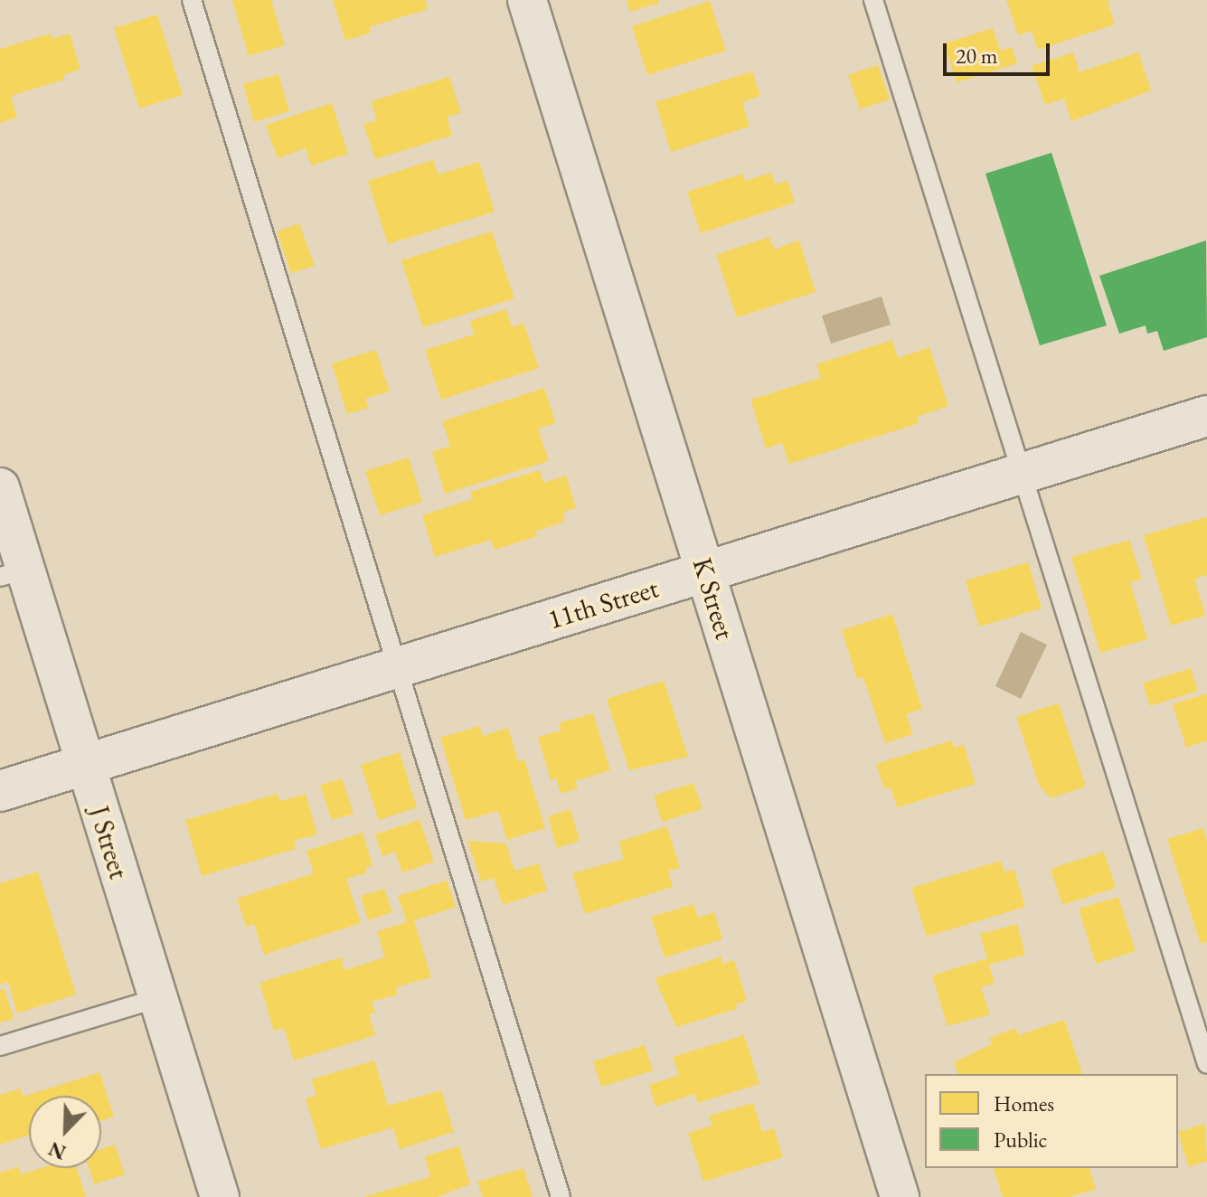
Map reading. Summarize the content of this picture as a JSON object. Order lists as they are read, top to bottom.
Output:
{
  "streets": {
    "street": ["K Street", "11th Street", "J Street"]
  },
  "crossings": [
    ["K Street", "11th Street"],
    ["11th Street", "J Street"]
  ],
  "legend": ["Homes", "Public"],
  "scale_bar": "20 m",
  "north": "bottom left"
}
